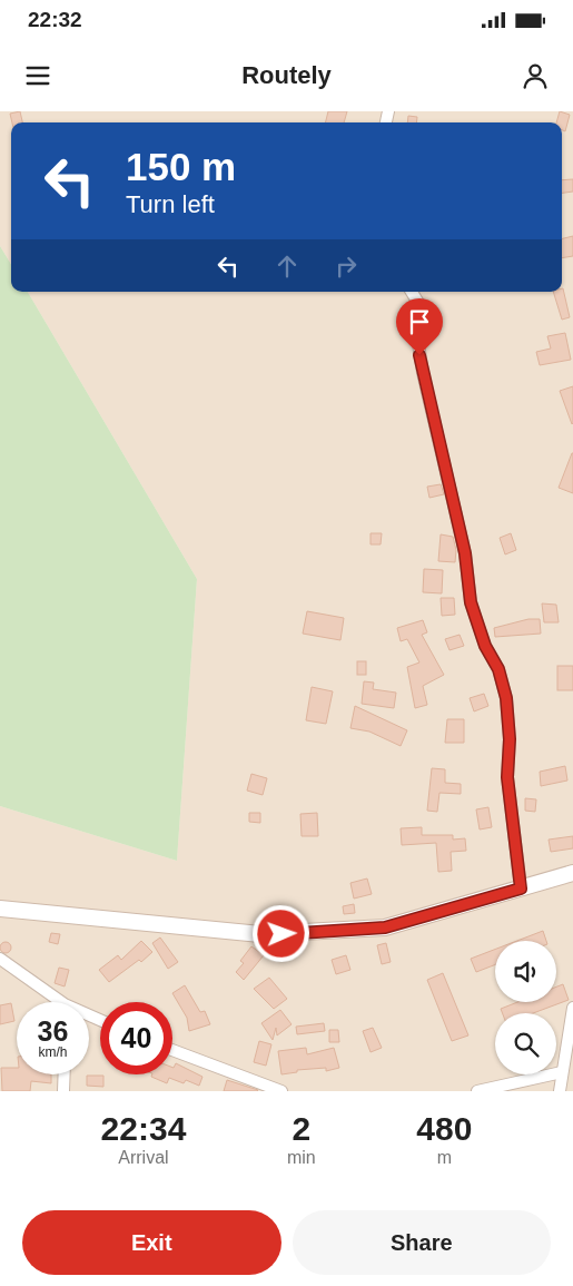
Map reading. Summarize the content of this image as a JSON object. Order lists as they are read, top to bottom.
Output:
{
  "page": {
    "status": "22:32",
    "header": "Routely",
    "turn": ["150 m", "Turn left"],
    "speed": "36 km/h",
    "limit": "40",
    "eta": [
      "22:34",
      "Arrival",
      "2",
      "min",
      "480",
      "m"
    ],
    "buttons": ["Exit", "Share"]
  }
}
